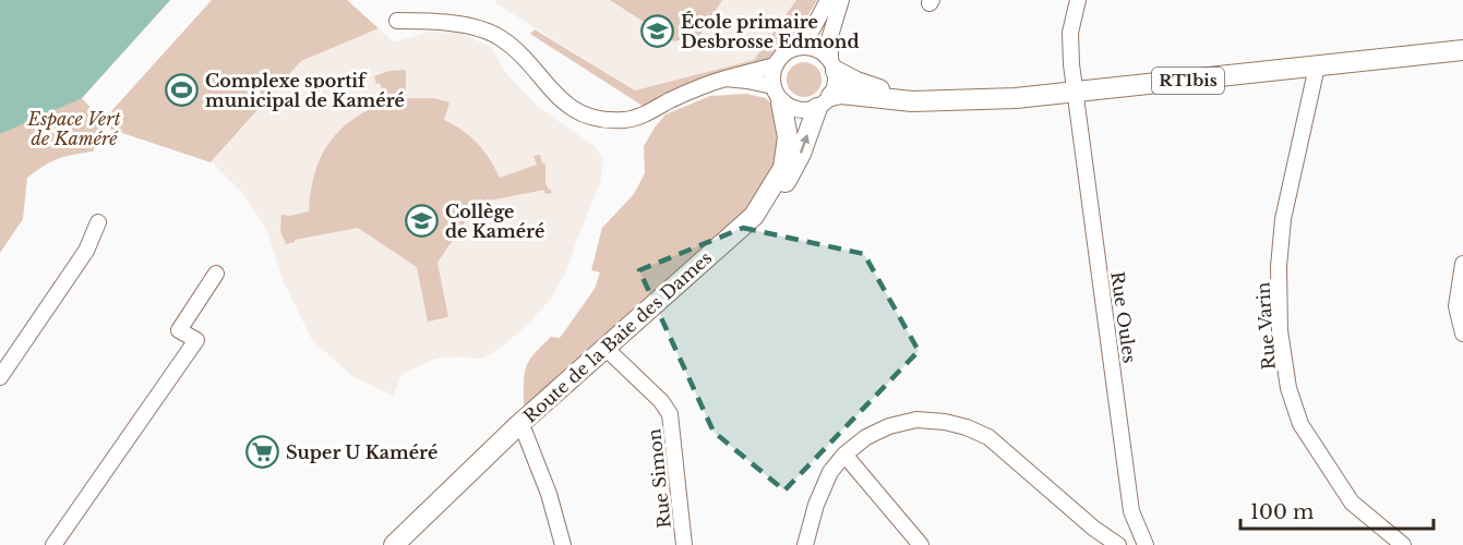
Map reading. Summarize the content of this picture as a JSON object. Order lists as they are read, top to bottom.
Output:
{
  "streets": {
    "main road": ["RT1bis", "Route de la Baie des Dames"],
    "street": ["Rue Oules", "Rue Varin", "Rue Simon"]
  },
  "crossings": [
    ["RT1bis", "Rue Oules"],
    ["RT1bis", "Rue Varin"],
    ["RT1bis", "Route de la Baie des Dames"],
    ["Route de la Baie des Dames", "Rue Simon"]
  ],
  "parks": ["Espace Vert de Kaméré"],
  "places": {
    "school or university": ["École primaire Desbrosse Edmond", "Collège de Kaméré"],
    "sports": ["Complexe sportif municipal de Kaméré"],
    "supermarket": ["Super U Kaméré"]
  },
  "scale_bar": "100 m"
}
